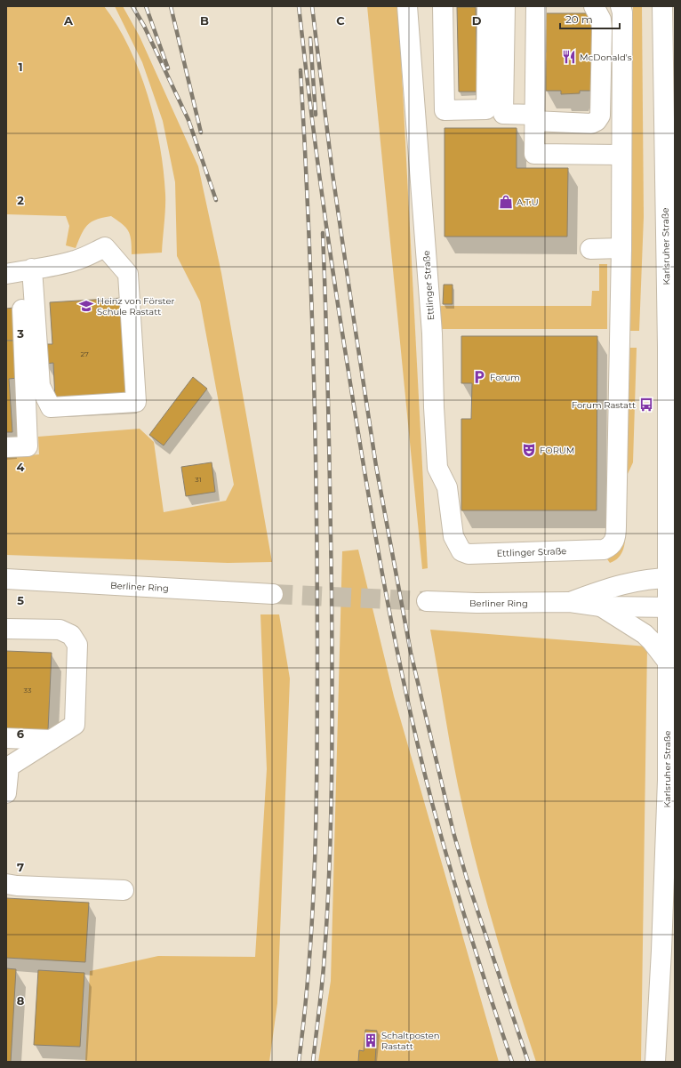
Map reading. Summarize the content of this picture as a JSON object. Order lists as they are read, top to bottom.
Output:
{
  "streets": {
    "street": ["Karlsruher Straße", "Ettlinger Straße", "Berliner Ring"]
  },
  "crossings": [
    ["Karlsruher Straße", "Berliner Ring"]
  ],
  "places": {
    "restaurant": ["McDonald's"],
    "shop": ["A.T.U"],
    "school or university": ["Heinz von Förster Schule Rastatt"],
    "parking": ["Forum"],
    "bus stop": ["Forum Rastatt"],
    "theatre": ["FORUM"],
    "building": ["Schaltposten Rastatt"]
  },
  "house_numbers": ["27", "31", "33"],
  "scale_bar": "20 m",
  "grid": {
    "columns": [
      "A",
      "B",
      "C",
      "D"
    ],
    "rows": [
      "1",
      "2",
      "3",
      "4",
      "5",
      "6",
      "7",
      "8"
    ]
  }
}
